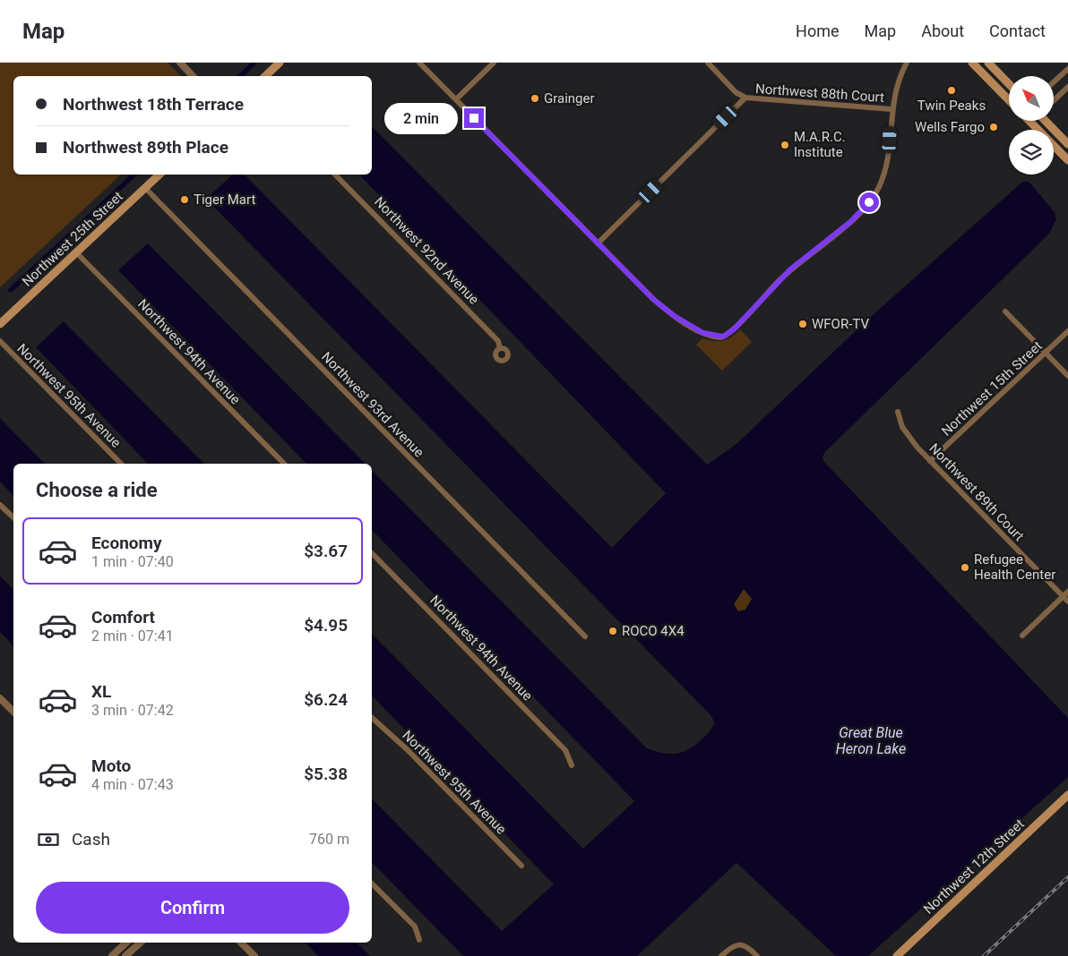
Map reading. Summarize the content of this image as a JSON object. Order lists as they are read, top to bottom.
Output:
{
  "streets": {
    "main road": ["Northwest 25th Street", "Northwest 12th Street"],
    "street": [
      "Northwest 88th Court",
      "Northwest 92nd Avenue",
      "Northwest 94th Avenue",
      "Northwest 15th Street",
      "Northwest 95th Avenue",
      "Northwest 93rd Avenue",
      "Northwest 89th Court"
    ]
  },
  "crossings": [
    ["Northwest 25th Street", "Northwest 94th Avenue"],
    ["Northwest 25th Street", "Northwest 93rd Avenue"],
    ["Northwest 15th Street", "Northwest 89th Court"]
  ],
  "water": ["Great Blue Heron Lake"],
  "places": [
    "Twin Peaks",
    "Grainger",
    "Wells Fargo",
    "M.A.R.C. Institute",
    "Tiger Mart",
    "WFOR-TV",
    "Refugee Health Center",
    "ROCO 4X4"
  ],
  "north": "top left",
  "page": {
    "header": "Map",
    "nav": [
      "Home",
      "Map",
      "About",
      "Contact"
    ],
    "banner": ["Northwest 18th Terrace", "Northwest 89th Place"],
    "bubble": "2 min",
    "heading": "Choose a ride",
    "list": [
      {
        "name": "Economy",
        "note": "1 min · 07:40",
        "value": "$3.67"
      },
      {
        "name": "Comfort",
        "note": "2 min · 07:41",
        "value": "$4.95"
      },
      {
        "name": "XL",
        "note": "3 min · 07:42",
        "value": "$6.24"
      },
      {
        "name": "Moto",
        "note": "4 min · 07:43",
        "value": "$5.38"
      }
    ],
    "pay": ["Cash", "760 m"],
    "buttons": "Confirm"
  }
}
